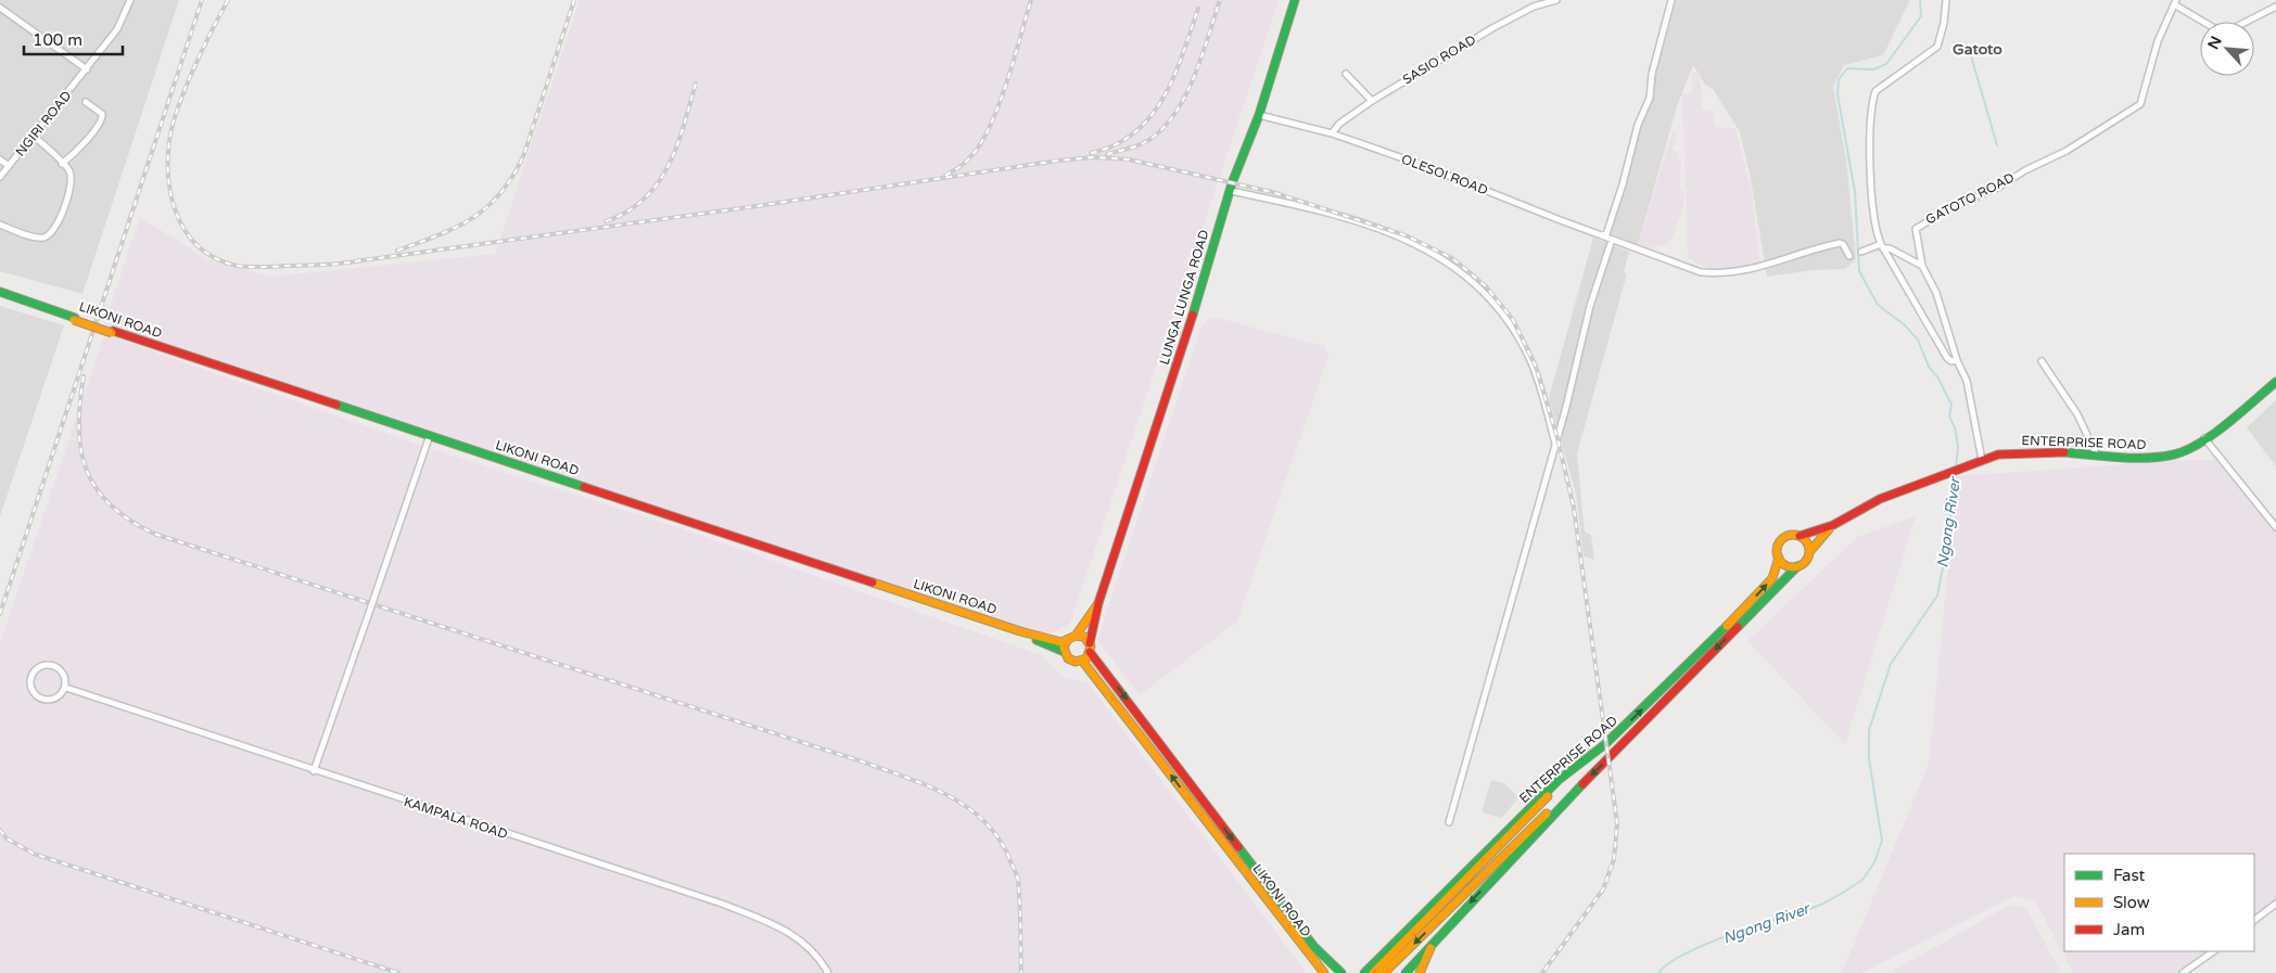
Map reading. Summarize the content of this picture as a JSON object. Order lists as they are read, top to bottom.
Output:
{
  "streets": {
    "street": [
      "SASIO ROAD",
      "NGIRI ROAD",
      "OLESOI ROAD",
      "GATOTO ROAD",
      "LUNGA LUNGA ROAD",
      "LIKONI ROAD",
      "ENTERPRISE ROAD",
      "KAMPALA ROAD"
    ]
  },
  "crossings": [
    ["SASIO ROAD", "OLESOI ROAD"],
    ["OLESOI ROAD", "LUNGA LUNGA ROAD"],
    ["GATOTO ROAD", "ENTERPRISE ROAD"],
    ["LUNGA LUNGA ROAD", "LIKONI ROAD"]
  ],
  "districts": ["Gatoto"],
  "water": ["Ngong River"],
  "legend": ["Fast", "Slow", "Jam"],
  "scale_bar": "100 m",
  "north": "top left"
}
